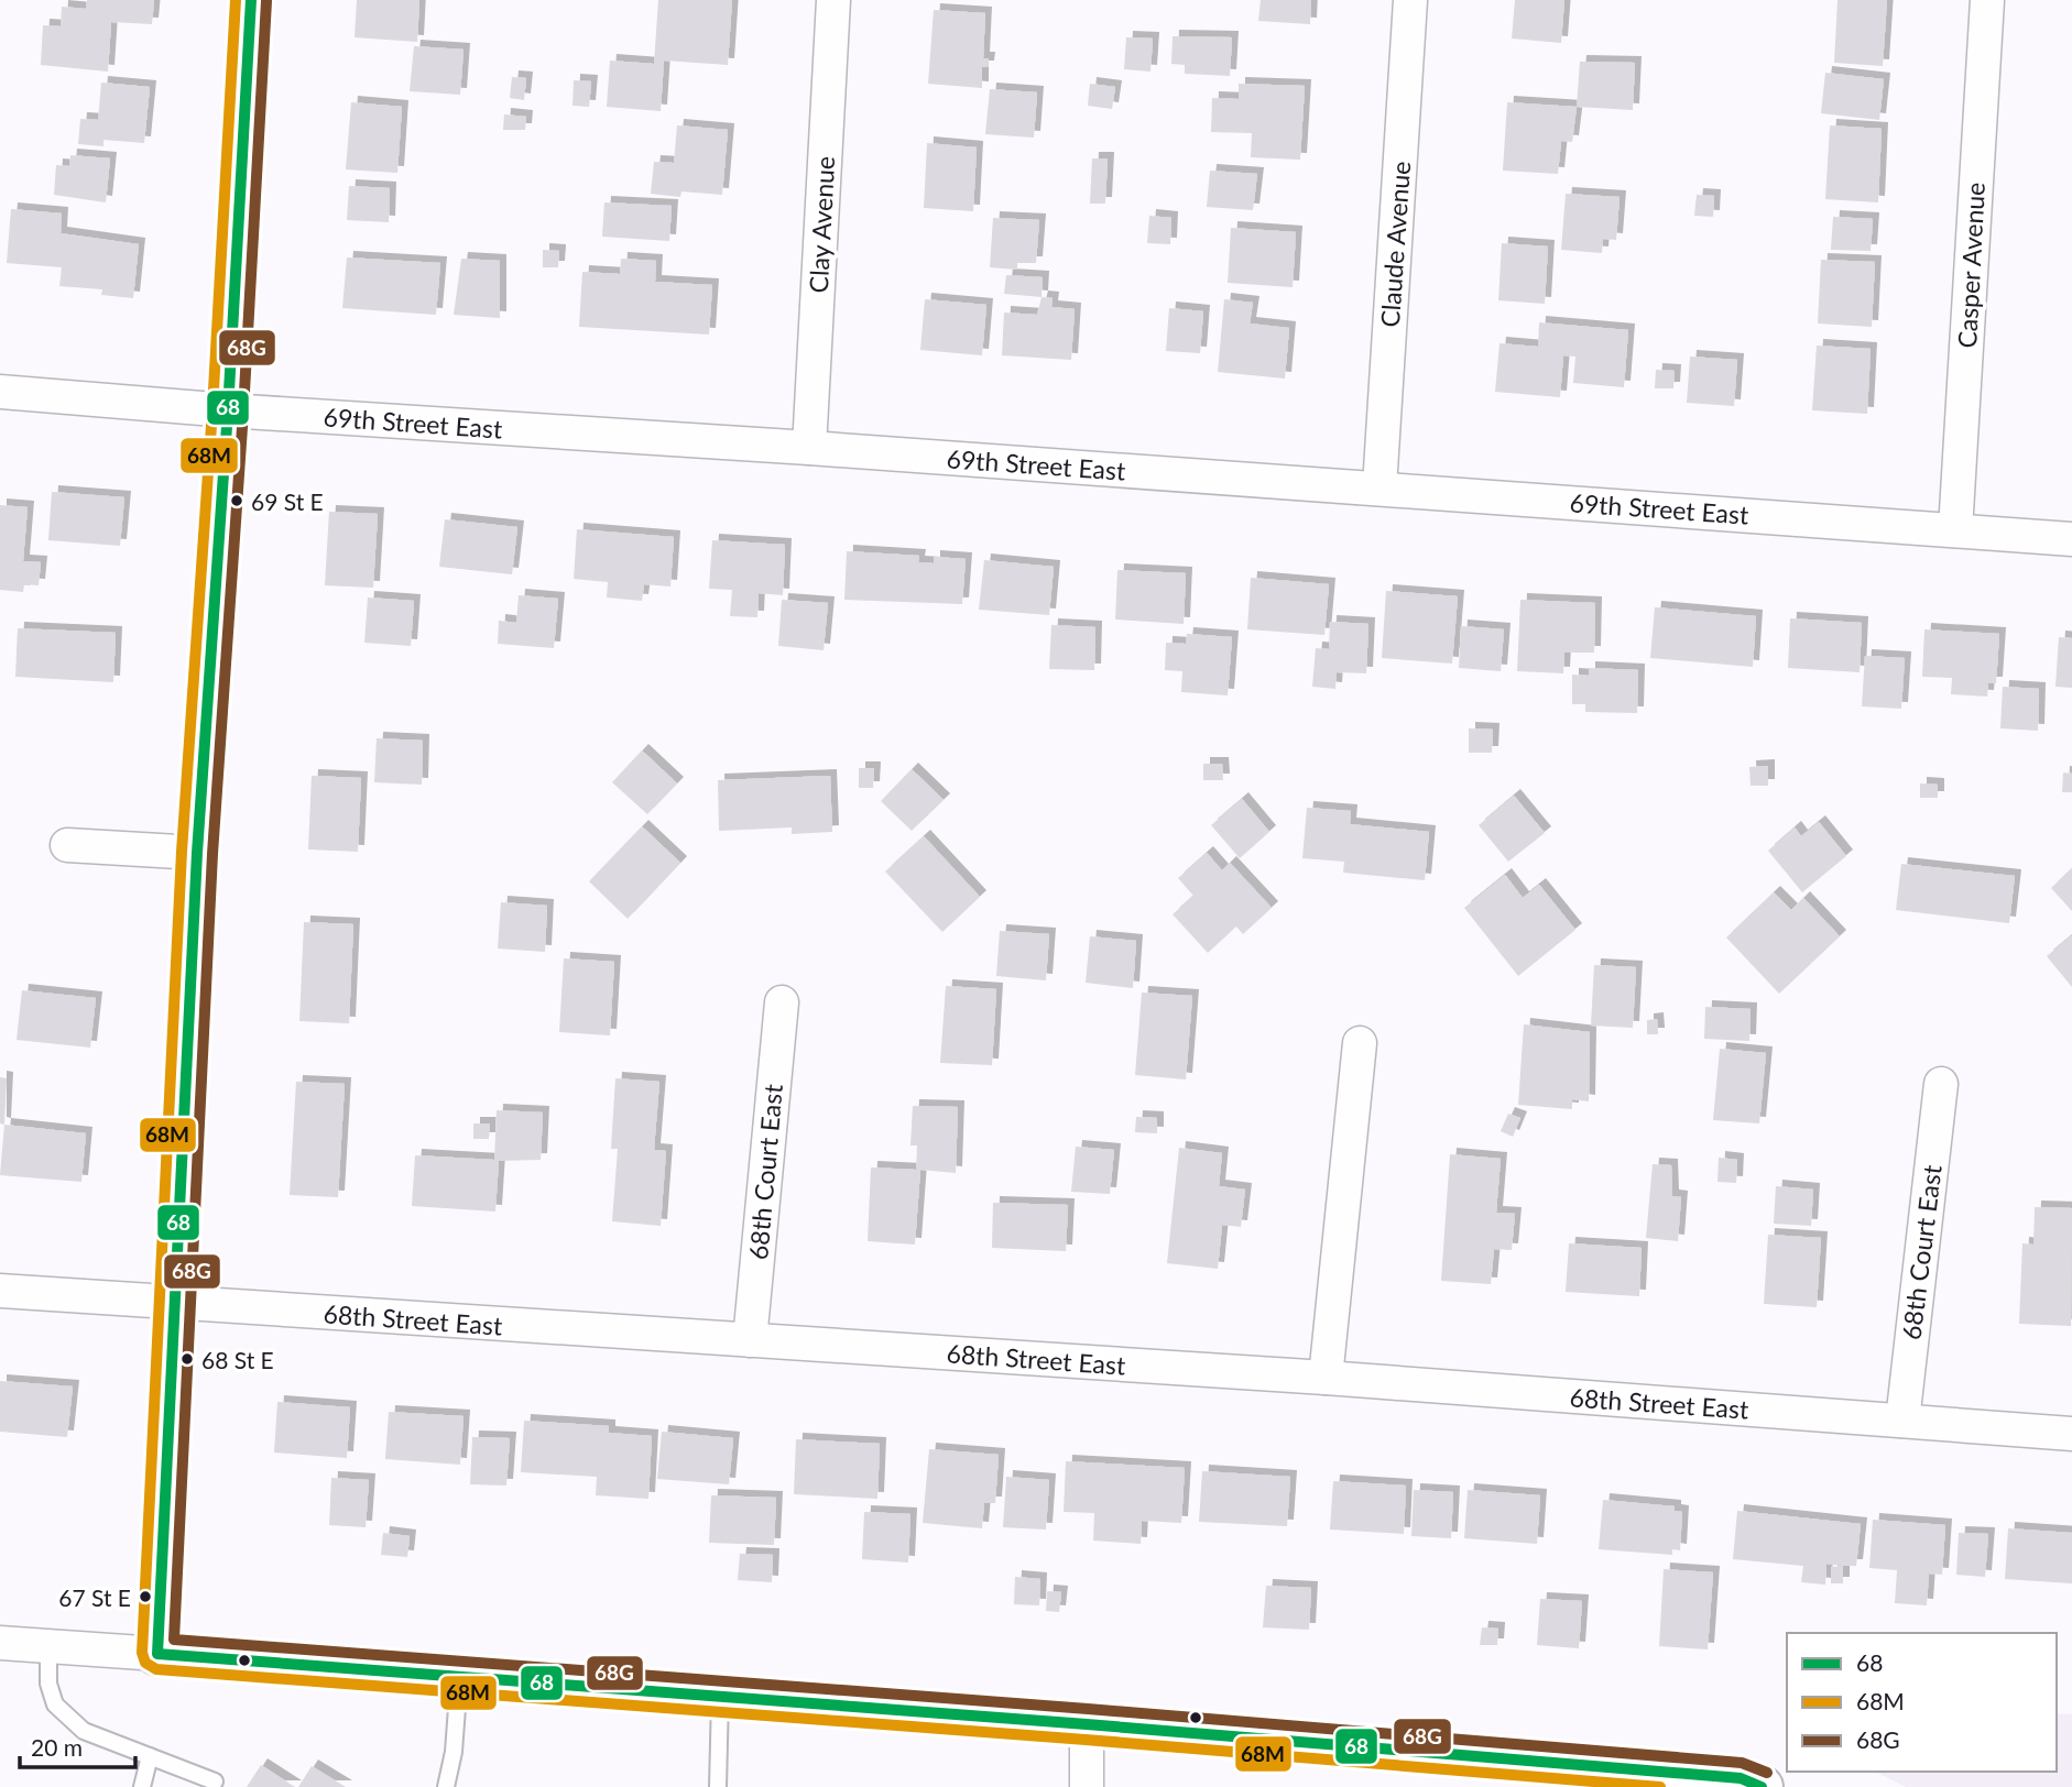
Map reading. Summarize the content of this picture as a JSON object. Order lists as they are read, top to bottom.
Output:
{
  "streets": {
    "street": [
      "Clay Avenue",
      "Claude Avenue",
      "Casper Avenue",
      "69th Street East",
      "68th Court East",
      "68th Street East"
    ]
  },
  "crossings": [
    ["Clay Avenue", "69th Street East"],
    ["Claude Avenue", "69th Street East"],
    ["Casper Avenue", "69th Street East"],
    ["68th Court East", "68th Street East"]
  ],
  "places": ["69 St E", "68 St E", "67 St E"],
  "lines": ["transit line 68", "transit line 68M", "transit line 68G"],
  "legend": ["68", "68M", "68G"],
  "scale_bar": "20 m"
}
